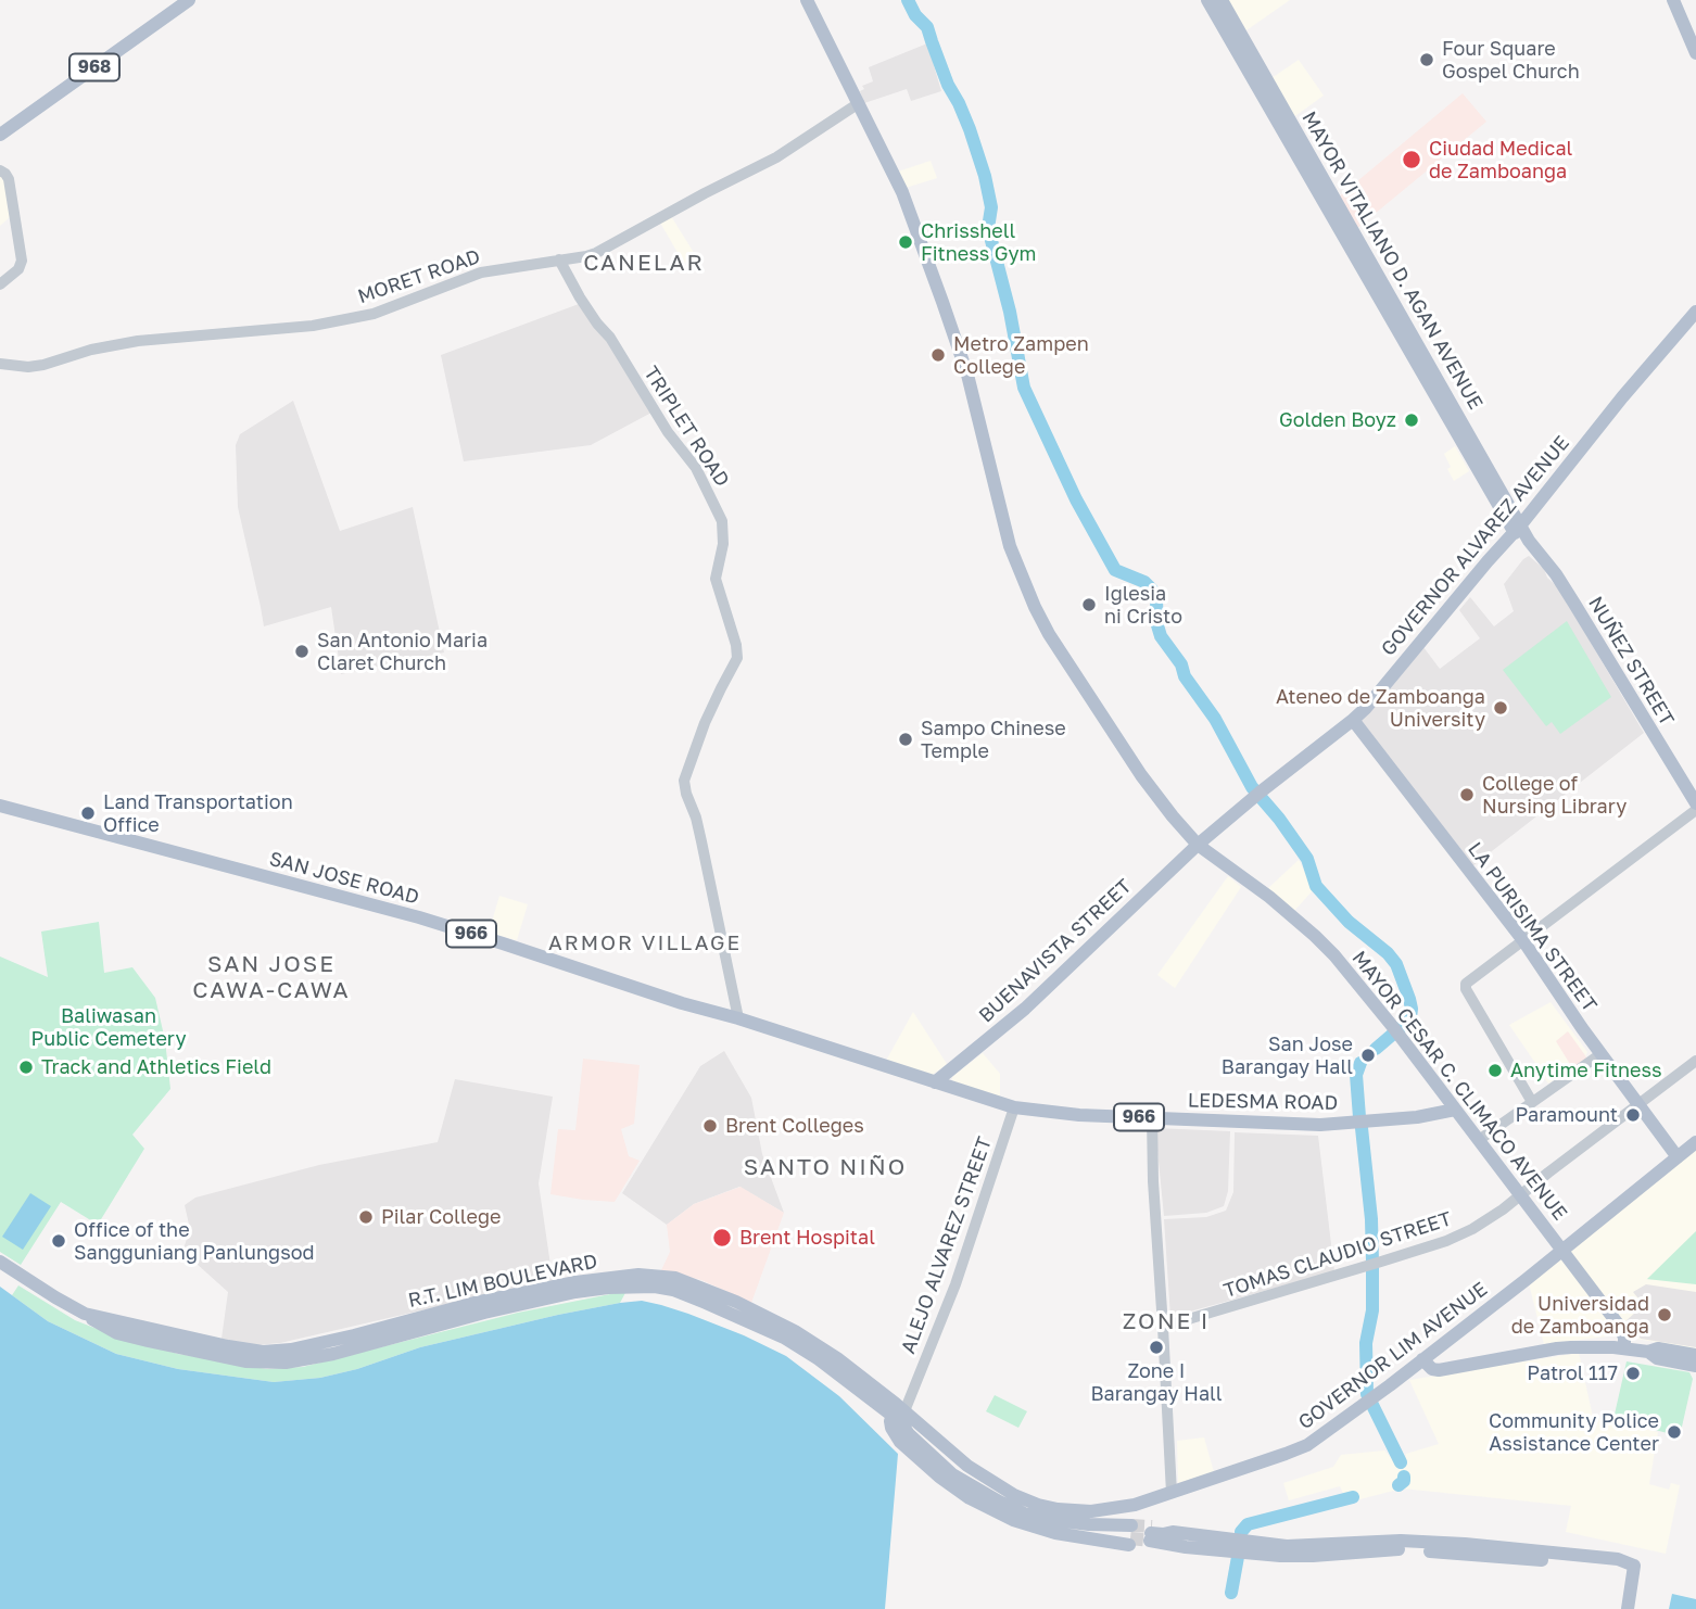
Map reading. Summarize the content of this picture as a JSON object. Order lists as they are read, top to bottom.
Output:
{
  "streets": {
    "main road": [
      "968",
      "MAYOR VITALIANO D. AGAN AVENUE",
      "GOVERNOR ALVAREZ AVENUE",
      "NUÑEZ STREET",
      "SAN JOSE ROAD",
      "LA PURISIMA STREET",
      "966",
      "BUENAVISTA STREET",
      "MAYOR CESAR C. CLIMACO AVENUE",
      "LEDESMA ROAD",
      "R.T. LIM BOULEVARD",
      "GOVERNOR LIM AVENUE"
    ],
    "street": [
      "MORET ROAD",
      "TRIPLET ROAD",
      "ALEJO ALVAREZ STREET",
      "TOMAS CLAUDIO STREET"
    ]
  },
  "crossings": [
    ["MAYOR VITALIANO D. AGAN AVENUE", "GOVERNOR ALVAREZ AVENUE"],
    ["MAYOR VITALIANO D. AGAN AVENUE", "NUÑEZ STREET"],
    ["MORET ROAD", "TRIPLET ROAD"],
    ["MORET ROAD", "MAYOR CESAR C. CLIMACO AVENUE"],
    ["TRIPLET ROAD", "SAN JOSE ROAD"],
    ["GOVERNOR ALVAREZ AVENUE", "LA PURISIMA STREET"],
    ["GOVERNOR ALVAREZ AVENUE", "BUENAVISTA STREET"],
    ["GOVERNOR ALVAREZ AVENUE", "MAYOR CESAR C. CLIMACO AVENUE"],
    ["SAN JOSE ROAD", "BUENAVISTA STREET"],
    ["SAN JOSE ROAD", "LEDESMA ROAD"],
    ["LA PURISIMA STREET", "TOMAS CLAUDIO STREET"],
    ["LA PURISIMA STREET", "GOVERNOR LIM AVENUE"],
    ["BUENAVISTA STREET", "MAYOR CESAR C. CLIMACO AVENUE"],
    ["BUENAVISTA STREET", "LEDESMA ROAD"],
    ["MAYOR CESAR C. CLIMACO AVENUE", "LEDESMA ROAD"],
    ["MAYOR CESAR C. CLIMACO AVENUE", "TOMAS CLAUDIO STREET"],
    ["MAYOR CESAR C. CLIMACO AVENUE", "GOVERNOR LIM AVENUE"],
    ["LEDESMA ROAD", "ALEJO ALVAREZ STREET"],
    ["ALEJO ALVAREZ STREET", "R.T. LIM BOULEVARD"],
    ["ALEJO ALVAREZ STREET", "GOVERNOR LIM AVENUE"],
    ["R.T. LIM BOULEVARD", "GOVERNOR LIM AVENUE"]
  ],
  "districts": [
    "CANELAR",
    "ARMOR VILLAGE",
    "SAN JOSE CAWA-CAWA",
    "SANTO NIÑO",
    "ZONE I"
  ],
  "parks": ["Baliwasan Public Cemetery"],
  "places": [
    "Four Square Gospel Church",
    "Ciudad Medical de Zamboanga",
    "Chrisshell Fitness Gym",
    "Metro Zampen College",
    "Golden Boyz",
    "Iglesia ni Cristo",
    "San Antonio Maria Claret Church",
    "Ateneo de Zamboanga University",
    "Sampo Chinese Temple",
    "College of Nursing Library",
    "Land Transportation Office",
    "San Jose Barangay Hall",
    "Track and Athletics Field",
    "Anytime Fitness",
    "Paramount",
    "Brent Colleges",
    "Pilar College",
    "Brent Hospital",
    "Office of the Sangguniang Panlungsod",
    "Universidad de Zamboanga",
    "Zone I Barangay Hall",
    "Patrol 117",
    "Community Police Assistance Center"
  ]
}
